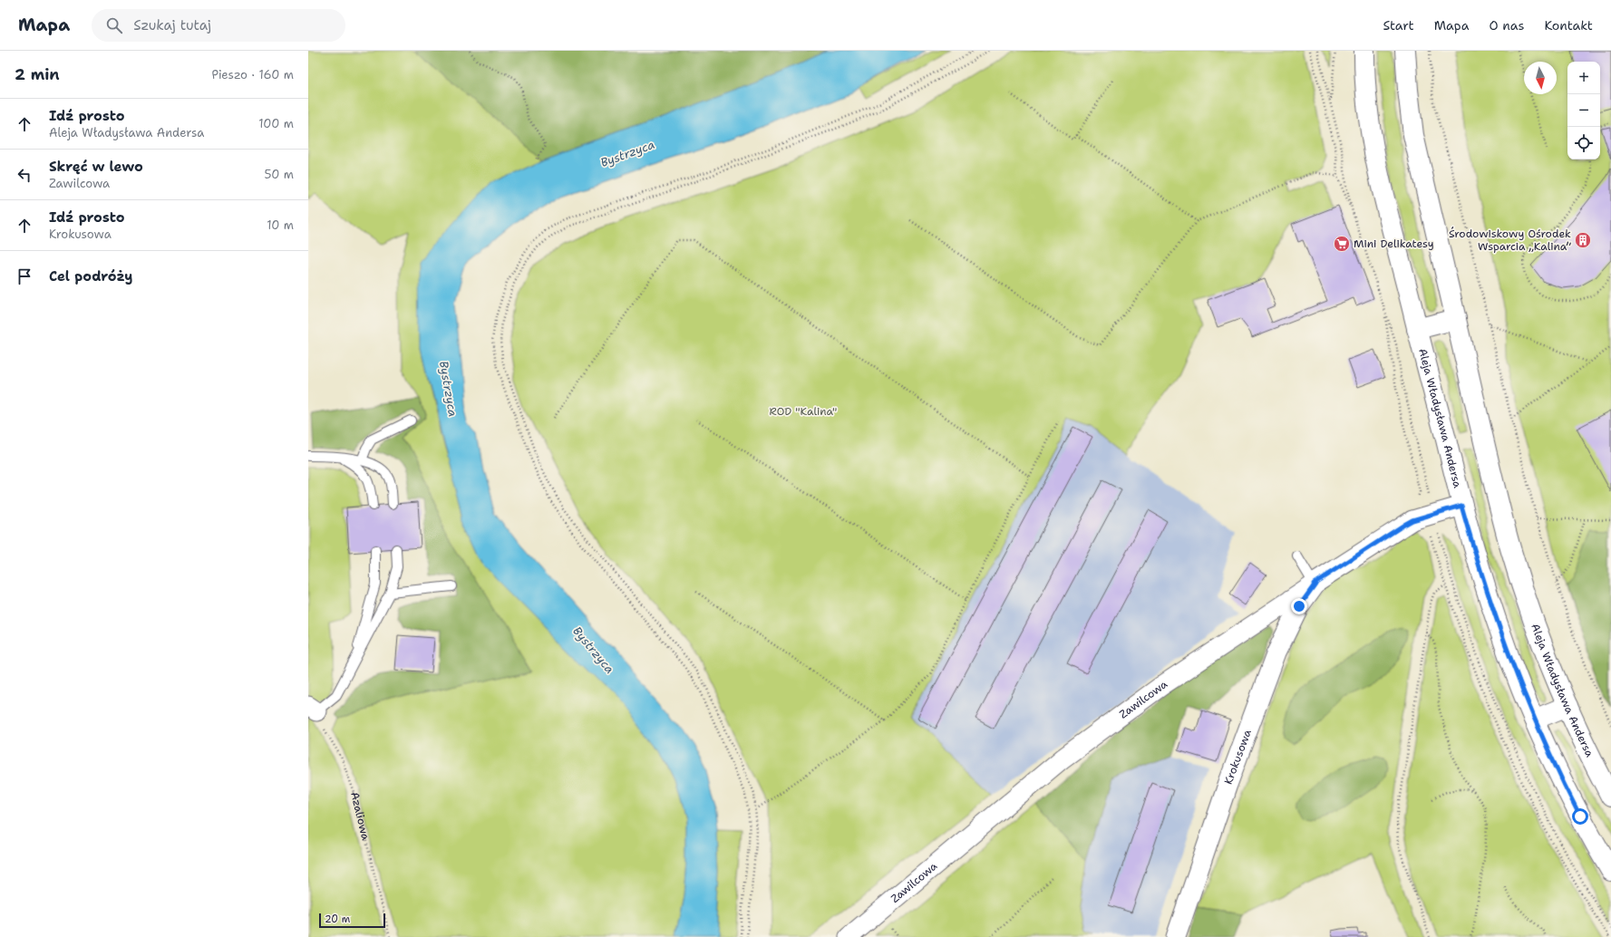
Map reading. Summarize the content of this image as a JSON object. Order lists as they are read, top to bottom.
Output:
{
  "streets": {
    "main road": ["Aleja Władysława Andersa"],
    "street": ["Zawilcowa", "Krokusowa"],
    "path": ["Azaliowa"]
  },
  "crossings": [
    ["Aleja Władysława Andersa", "Zawilcowa"],
    ["Zawilcowa", "Krokusowa"]
  ],
  "water": ["Bystrzyca"],
  "parks": ["ROD \"Kalina\""],
  "places": {
    "building": ["Środowiskowy Ośrodek Wsparcia „Kalina”"],
    "supermarket": ["Mini Delikatesy"]
  },
  "scale_bar": "20 m",
  "north": "bottom",
  "page": {
    "header": "Mapa",
    "search": "Szukaj tutaj",
    "nav": [
      "Start",
      "Mapa",
      "O nas",
      "Kontakt"
    ],
    "heading": ["2 min", "Pieszo · 160 m"],
    "map_buttons": ["+", "−"],
    "list": [
      ["Idź prosto", "Aleja Władysława Andersa", "100 m"],
      ["Skręć w lewo", "Zawilcowa", "50 m"],
      ["Idź prosto", "Krokusowa", "10 m"],
      "Cel podróży"
    ],
    "scale": "20 m"
  }
}
